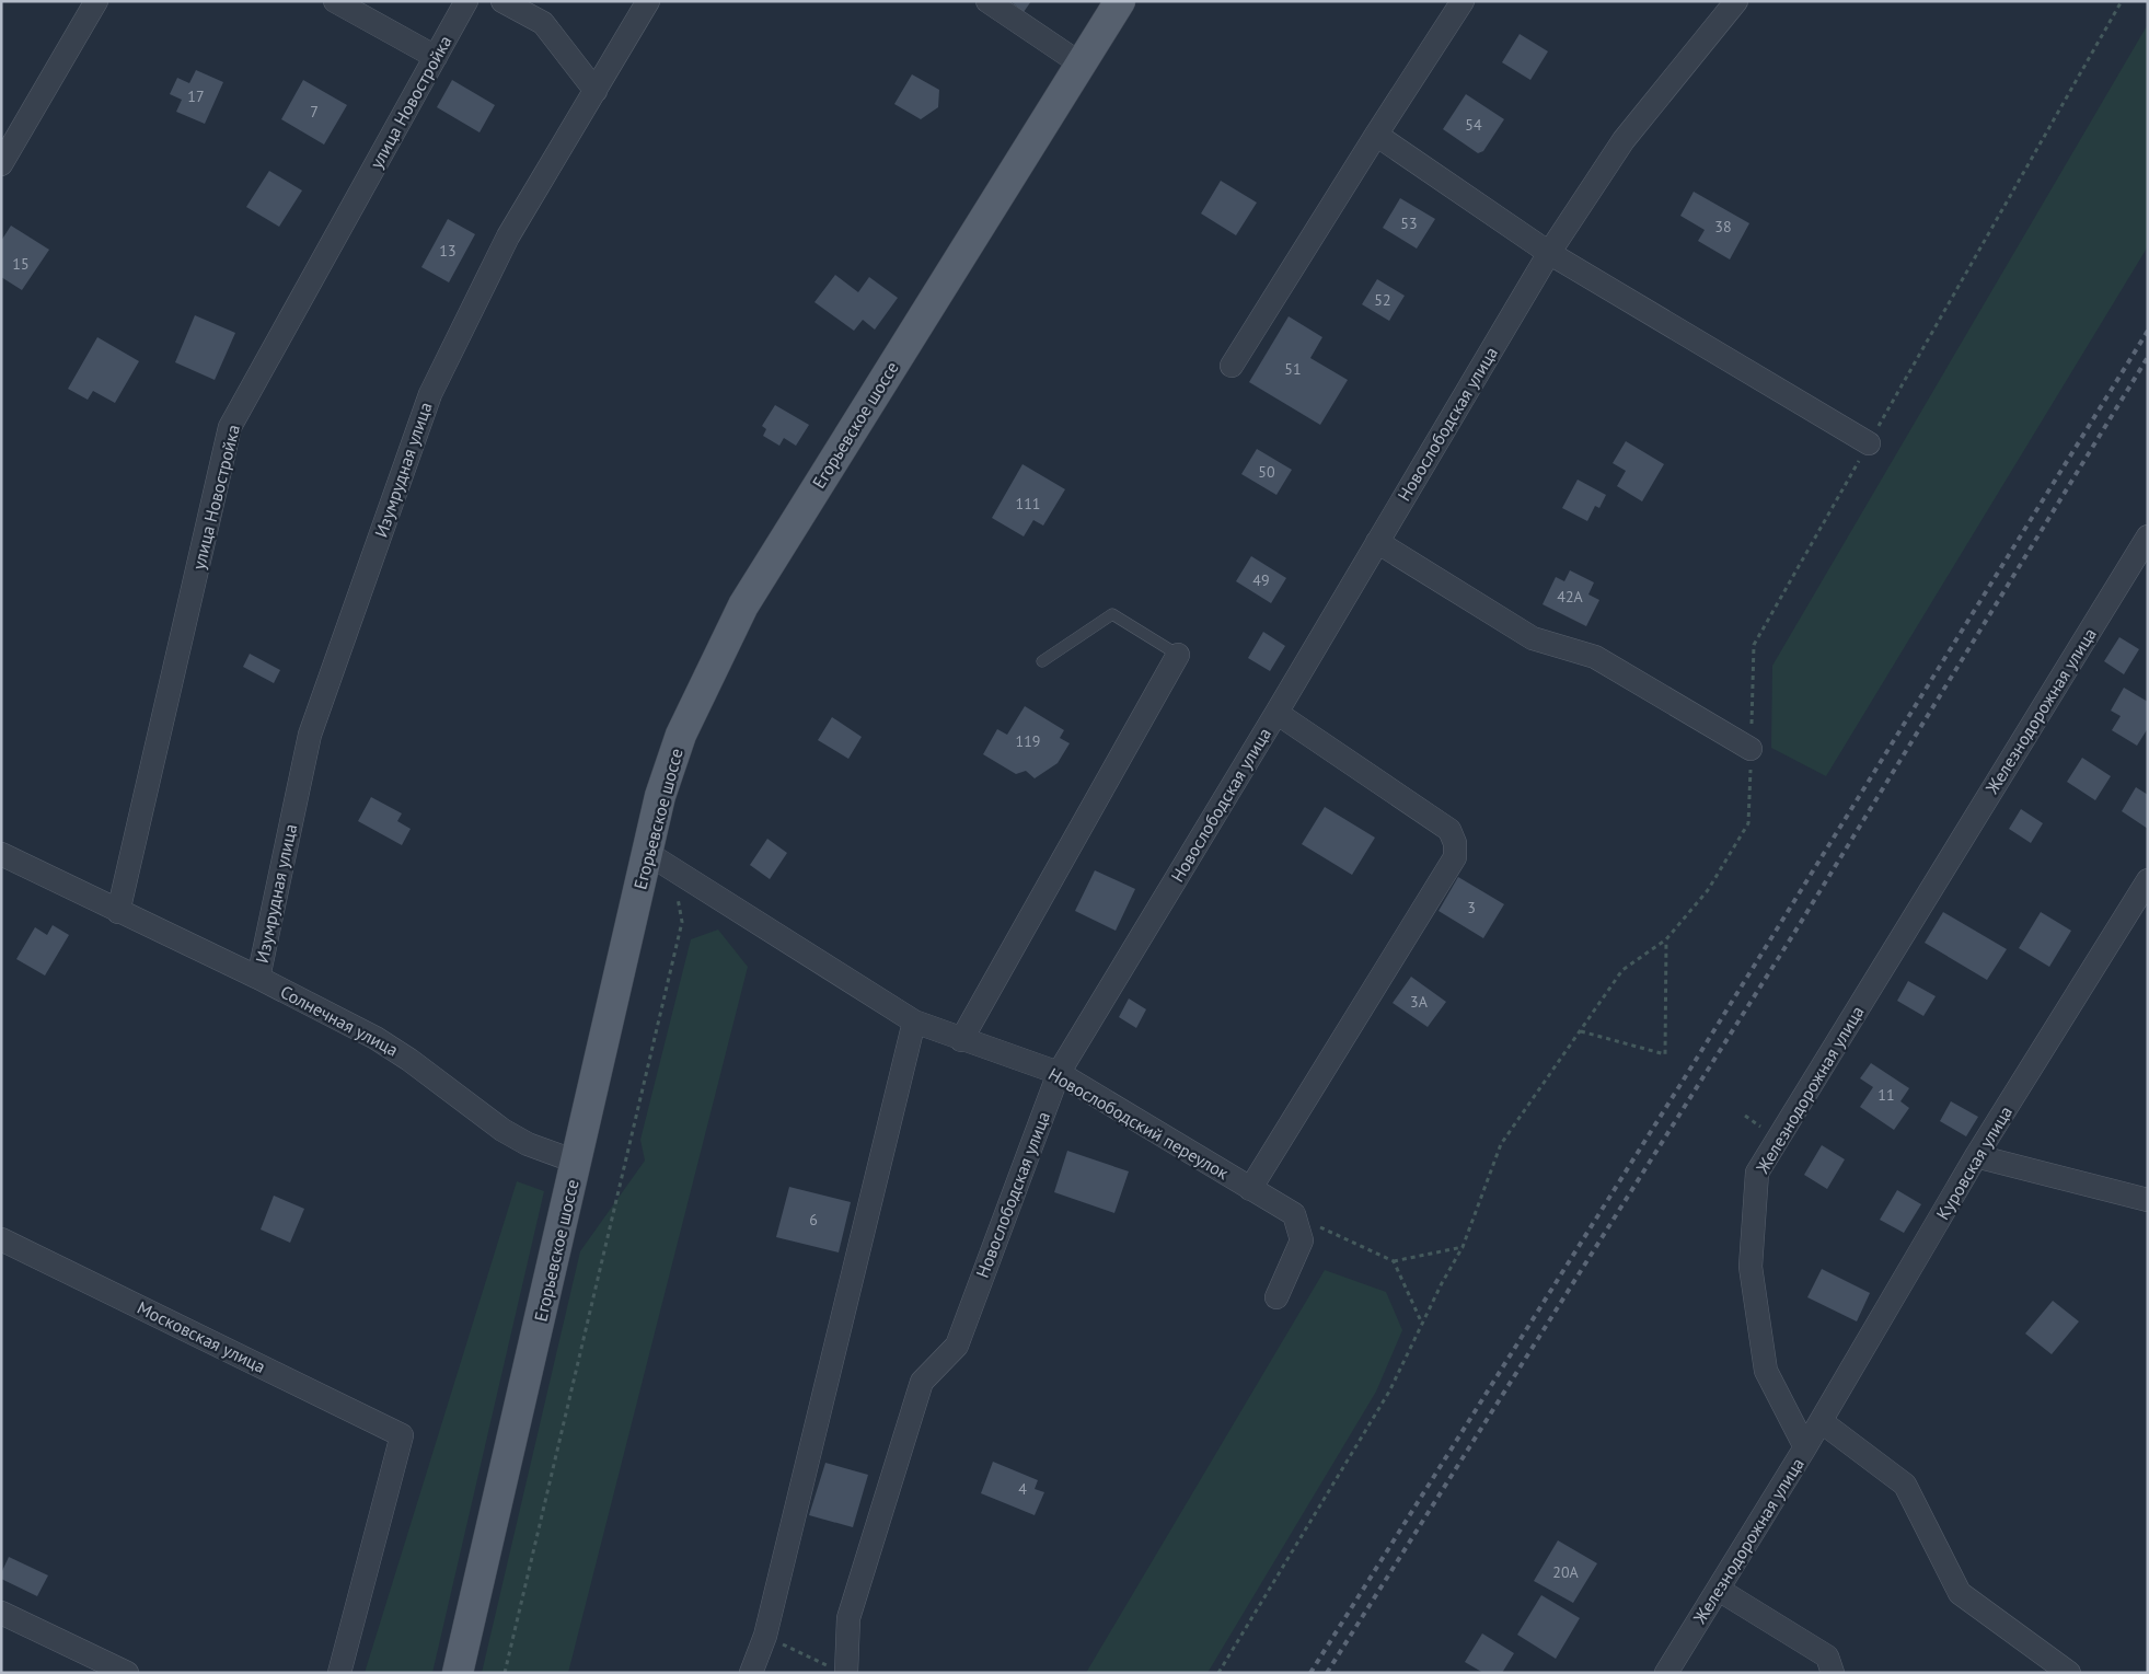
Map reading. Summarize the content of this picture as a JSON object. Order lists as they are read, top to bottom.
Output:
{
  "streets": {
    "main road": ["Егорьевское шоссе"],
    "street": [
      "улица Новостройка",
      "Новослободская улица",
      "Изумрудная улица",
      "Железнодорожная улица",
      "Солнечная улица",
      "Новослободский переулок",
      "Куровская улица",
      "Московская улица"
    ]
  },
  "crossings": [
    ["улица Новостройка", "Солнечная улица"],
    ["Новослободская улица", "Новослободский переулок"],
    ["Егорьевское шоссе", "Солнечная улица"],
    ["Егорьевское шоссе", "Новослободский переулок"],
    ["Изумрудная улица", "Солнечная улица"],
    ["Железнодорожная улица", "Куровская улица"]
  ],
  "house_numbers": [
    "17",
    "7",
    "54",
    "53",
    "38",
    "13",
    "15",
    "52",
    "51",
    "50",
    "111",
    "49",
    "42А",
    "119",
    "3",
    "3А",
    "11",
    "6",
    "4",
    "20А"
  ]
}
